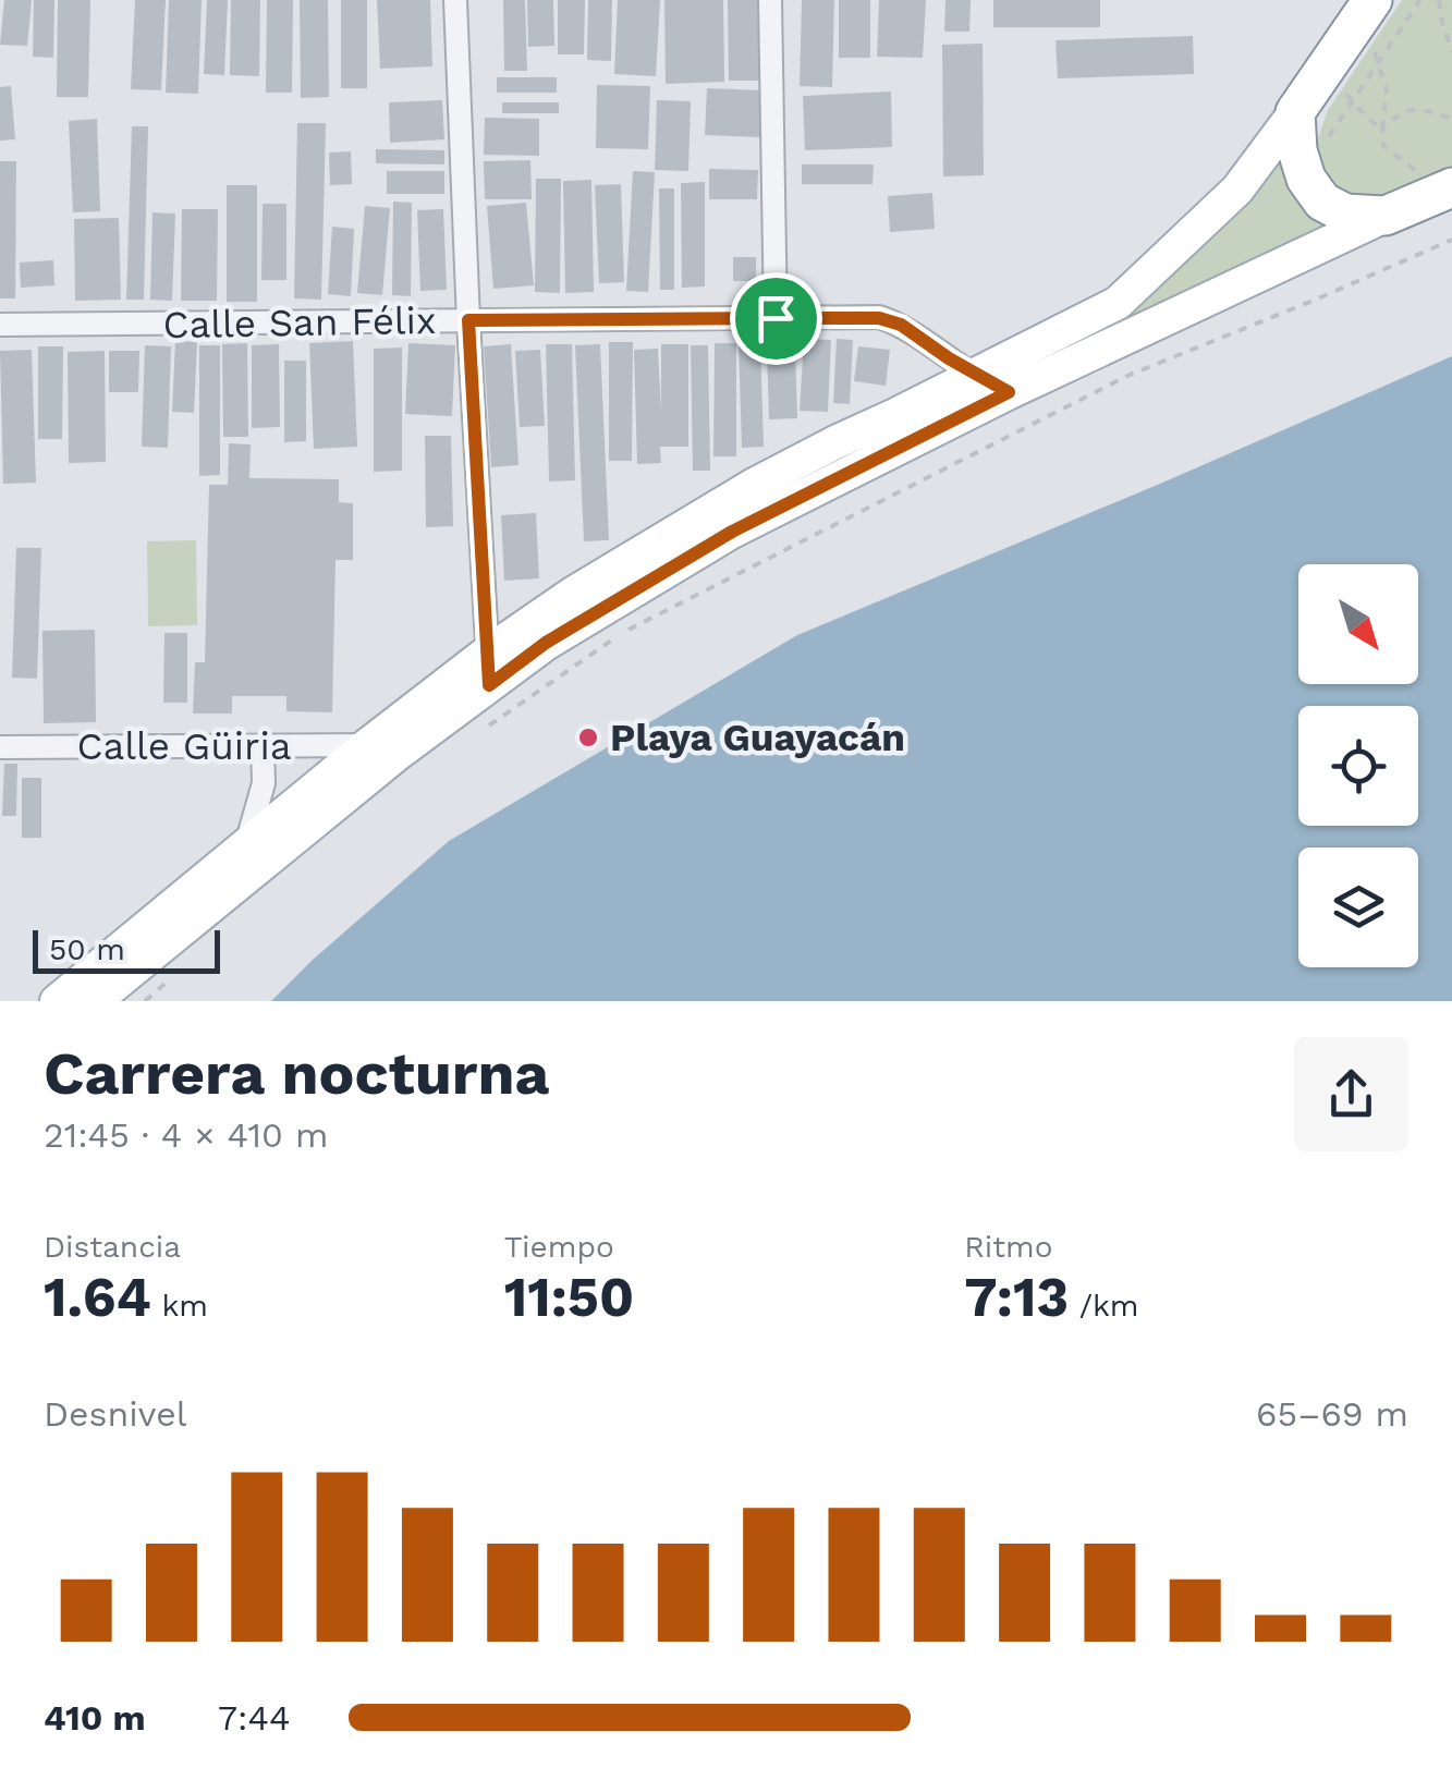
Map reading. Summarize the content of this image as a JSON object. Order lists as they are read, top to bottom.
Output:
{
  "streets": {
    "street": ["Calle San Félix", "Calle Güiria"]
  },
  "places": ["Playa Guayacán"],
  "scale_bar": "50 m",
  "north": "bottom right",
  "page": {
    "scale": "50 m",
    "heading": ["Carrera nocturna", "21:45 · 4 × 410 m"],
    "stats": [
      ["Distancia", "1.64 km"],
      ["Tiempo", "11:50"],
      ["Ritmo", "7:13 /km"]
    ],
    "chart": ["Desnivel", "65–69 m"],
    "list": [
      {
        "name": "410 m",
        "note": "7:44"
      }
    ]
  }
}
